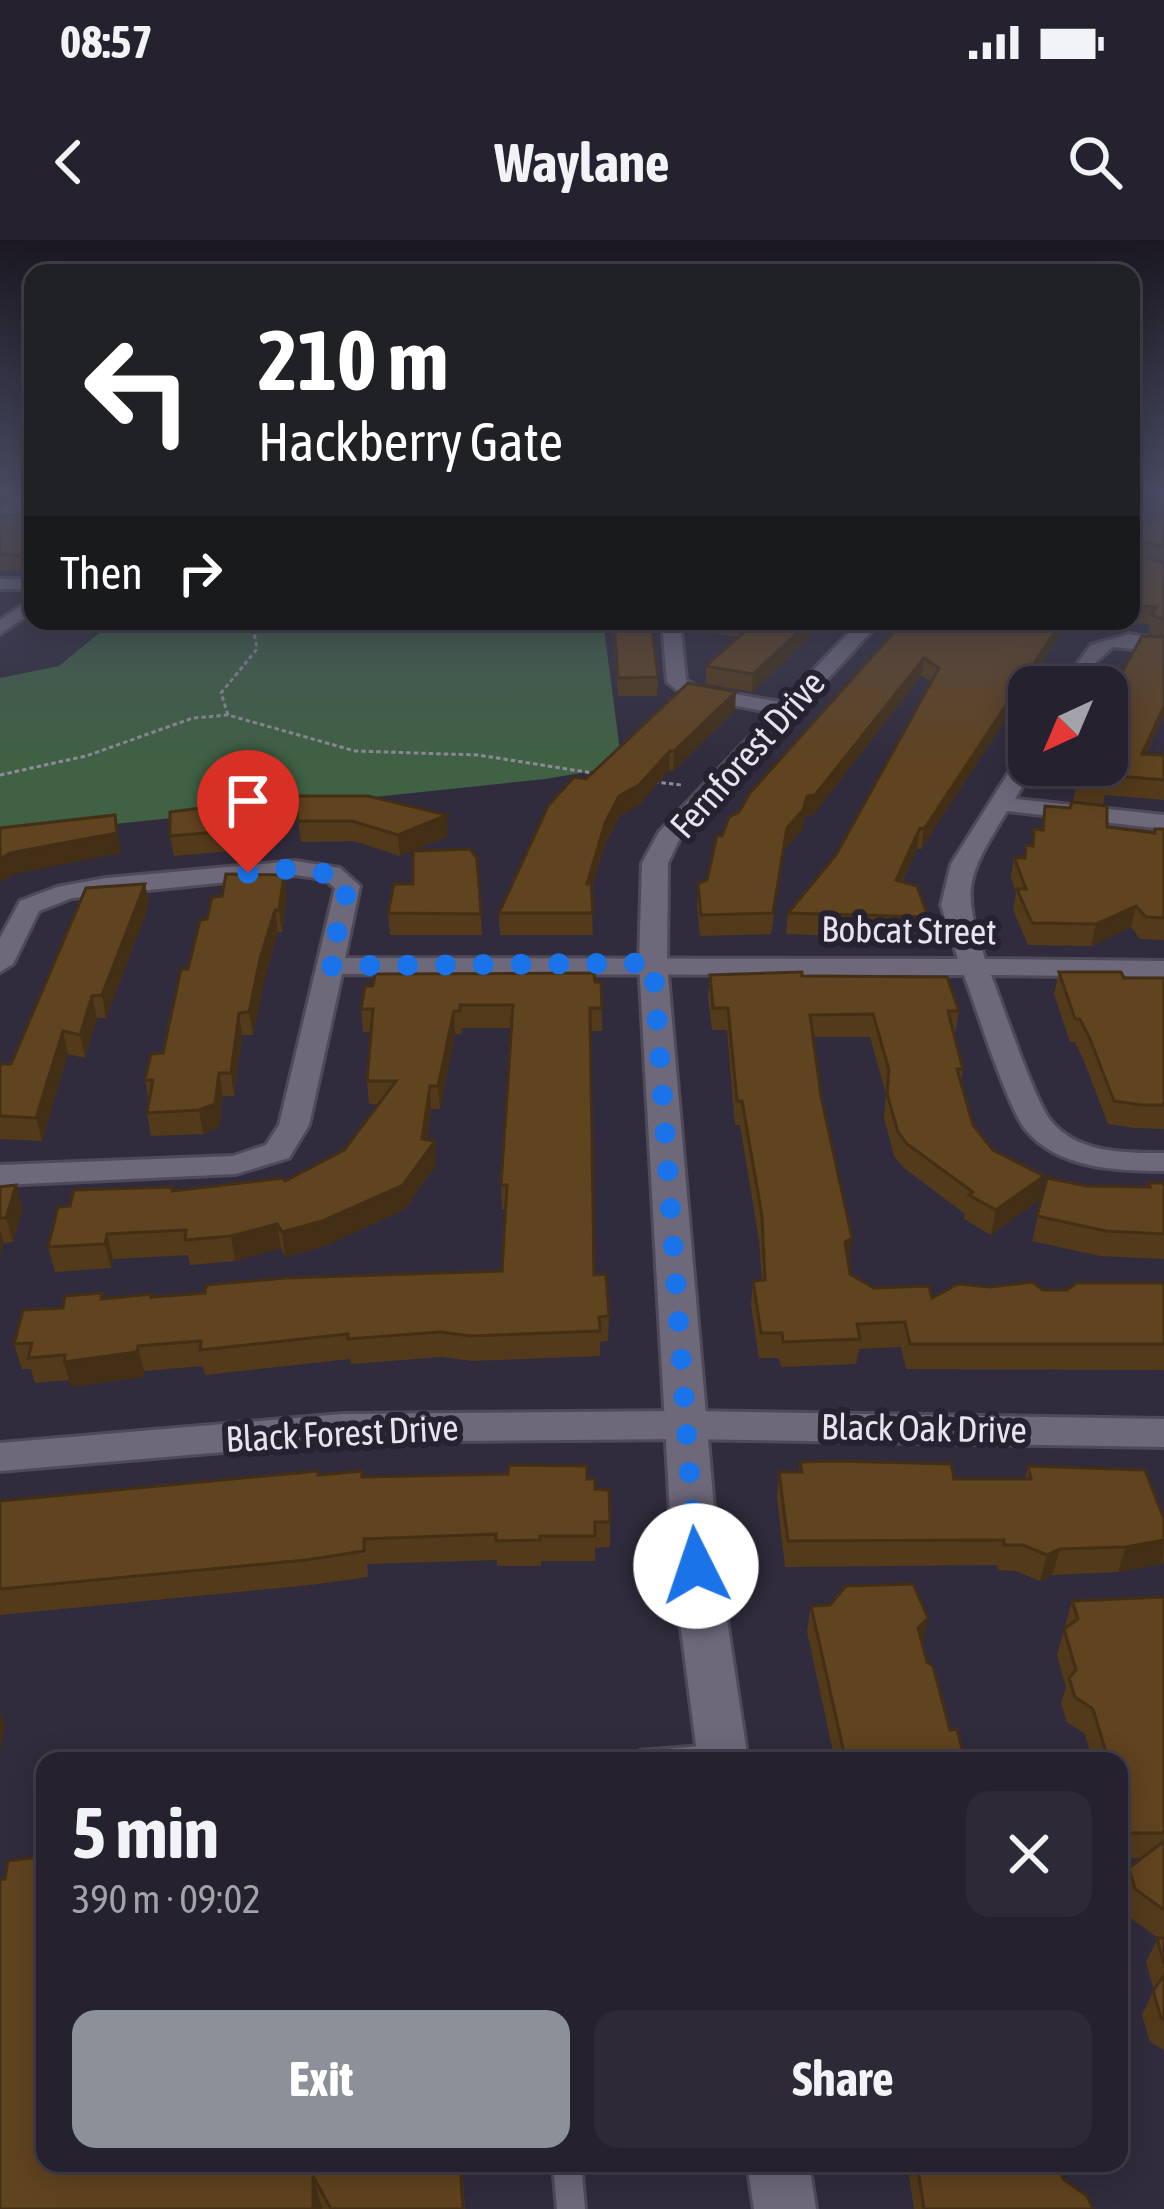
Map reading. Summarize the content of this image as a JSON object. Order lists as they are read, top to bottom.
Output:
{
  "streets": {
    "street": [
      "Fernforest Drive",
      "Bobcat Street",
      "Black Oak Drive",
      "Black Forest Drive"
    ]
  },
  "crossings": [
    ["Fernforest Drive", "Bobcat Street"],
    ["Fernforest Drive", "Black Oak Drive"],
    ["Fernforest Drive", "Black Forest Drive"],
    ["Black Oak Drive", "Black Forest Drive"]
  ],
  "north": "bottom left",
  "page": {
    "status": "08:57",
    "header": "Waylane",
    "turn": ["210 m", "Hackberry Gate"],
    "then": "Then",
    "heading": ["5 min", "390 m · 09:02"],
    "buttons": ["Exit", "Share"]
  }
}
